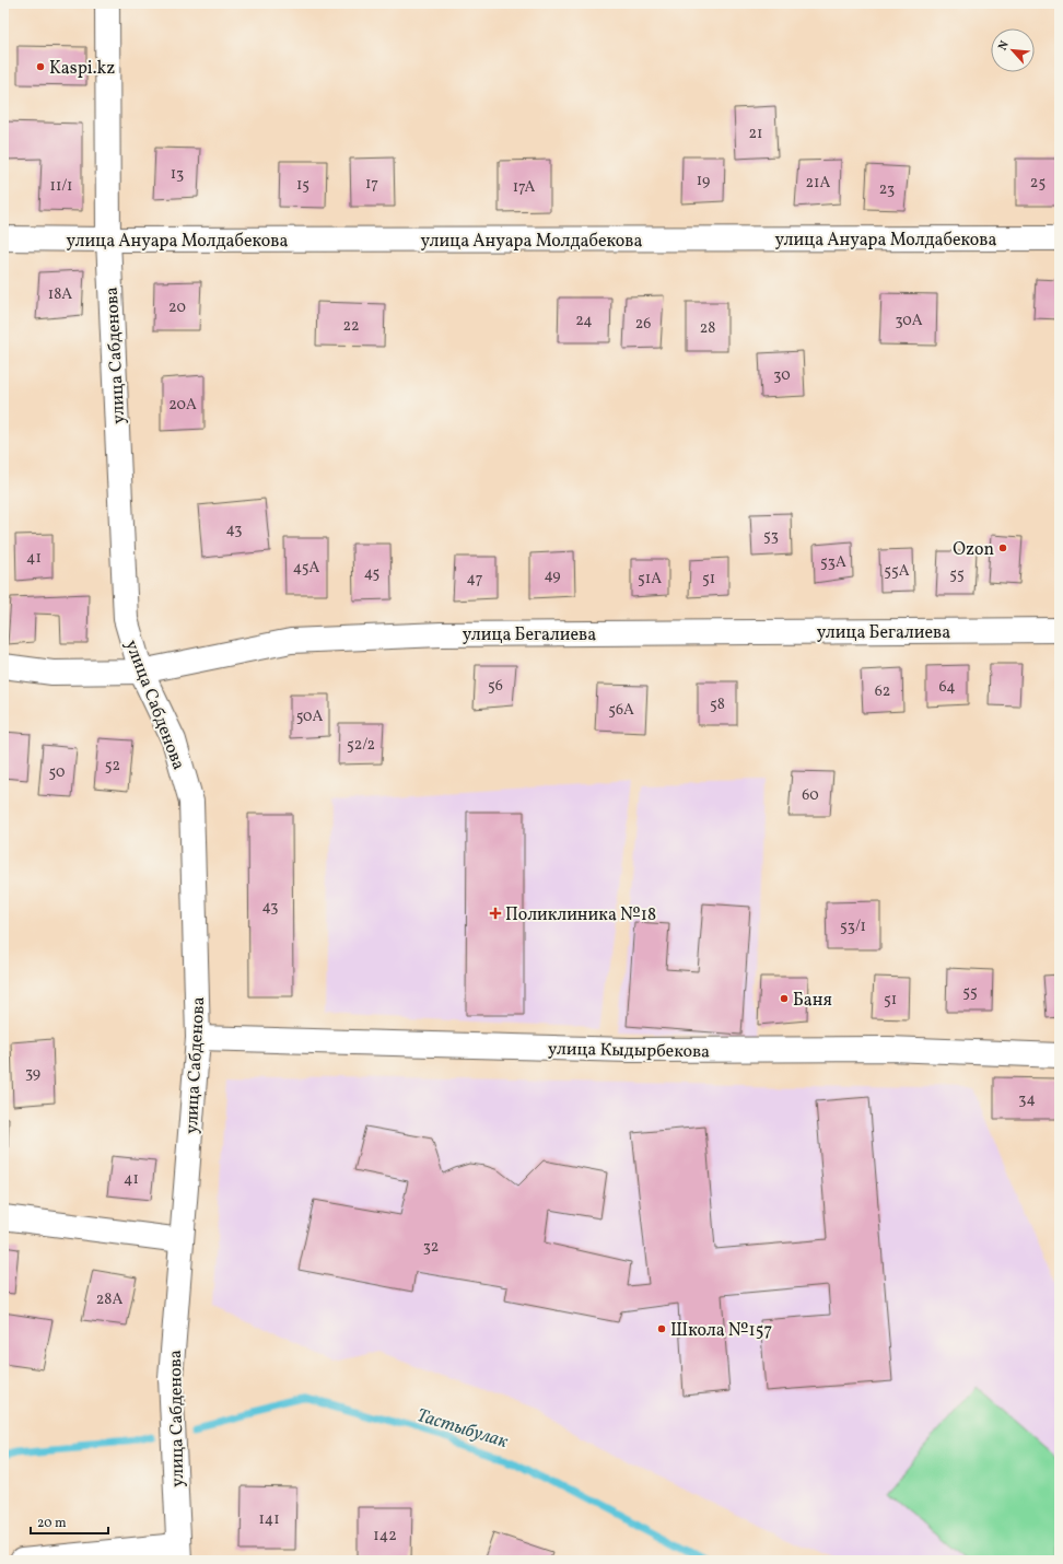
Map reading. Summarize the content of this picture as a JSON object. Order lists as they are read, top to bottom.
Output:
{
  "streets": {
    "street": [
      "улица Ануара Молдабекова",
      "улица Сабденова",
      "улица Бегалиева",
      "улица Кыдырбекова"
    ]
  },
  "crossings": [
    ["улица Ануара Молдабекова", "улица Сабденова"],
    ["улица Сабденова", "улица Бегалиева"],
    ["улица Сабденова", "улица Кыдырбекова"]
  ],
  "water": ["Тастыбулак"],
  "places": {
    "other": [
      "Kaspi.kz",
      "Ozon",
      "Баня",
      "Школа №157"
    ],
    "health": ["Поликлиника №18"]
  },
  "house_numbers": [
    "21",
    "13",
    "19",
    "21А",
    "25",
    "17",
    "15",
    "11/1",
    "17А",
    "23",
    "18А",
    "20",
    "24",
    "30А",
    "26",
    "22",
    "28",
    "30",
    "20А",
    "43",
    "53",
    "41",
    "53А",
    "45А",
    "55А",
    "45",
    "55",
    "49",
    "47",
    "51А",
    "51",
    "56",
    "64",
    "62",
    "58",
    "56А",
    "50А",
    "52/2",
    "52",
    "50",
    "60",
    "43",
    "53/1",
    "55",
    "51",
    "39",
    "34",
    "41",
    "32",
    "28А",
    "141",
    "142"
  ],
  "scale_bar": "20 m",
  "north": "top left"
}
